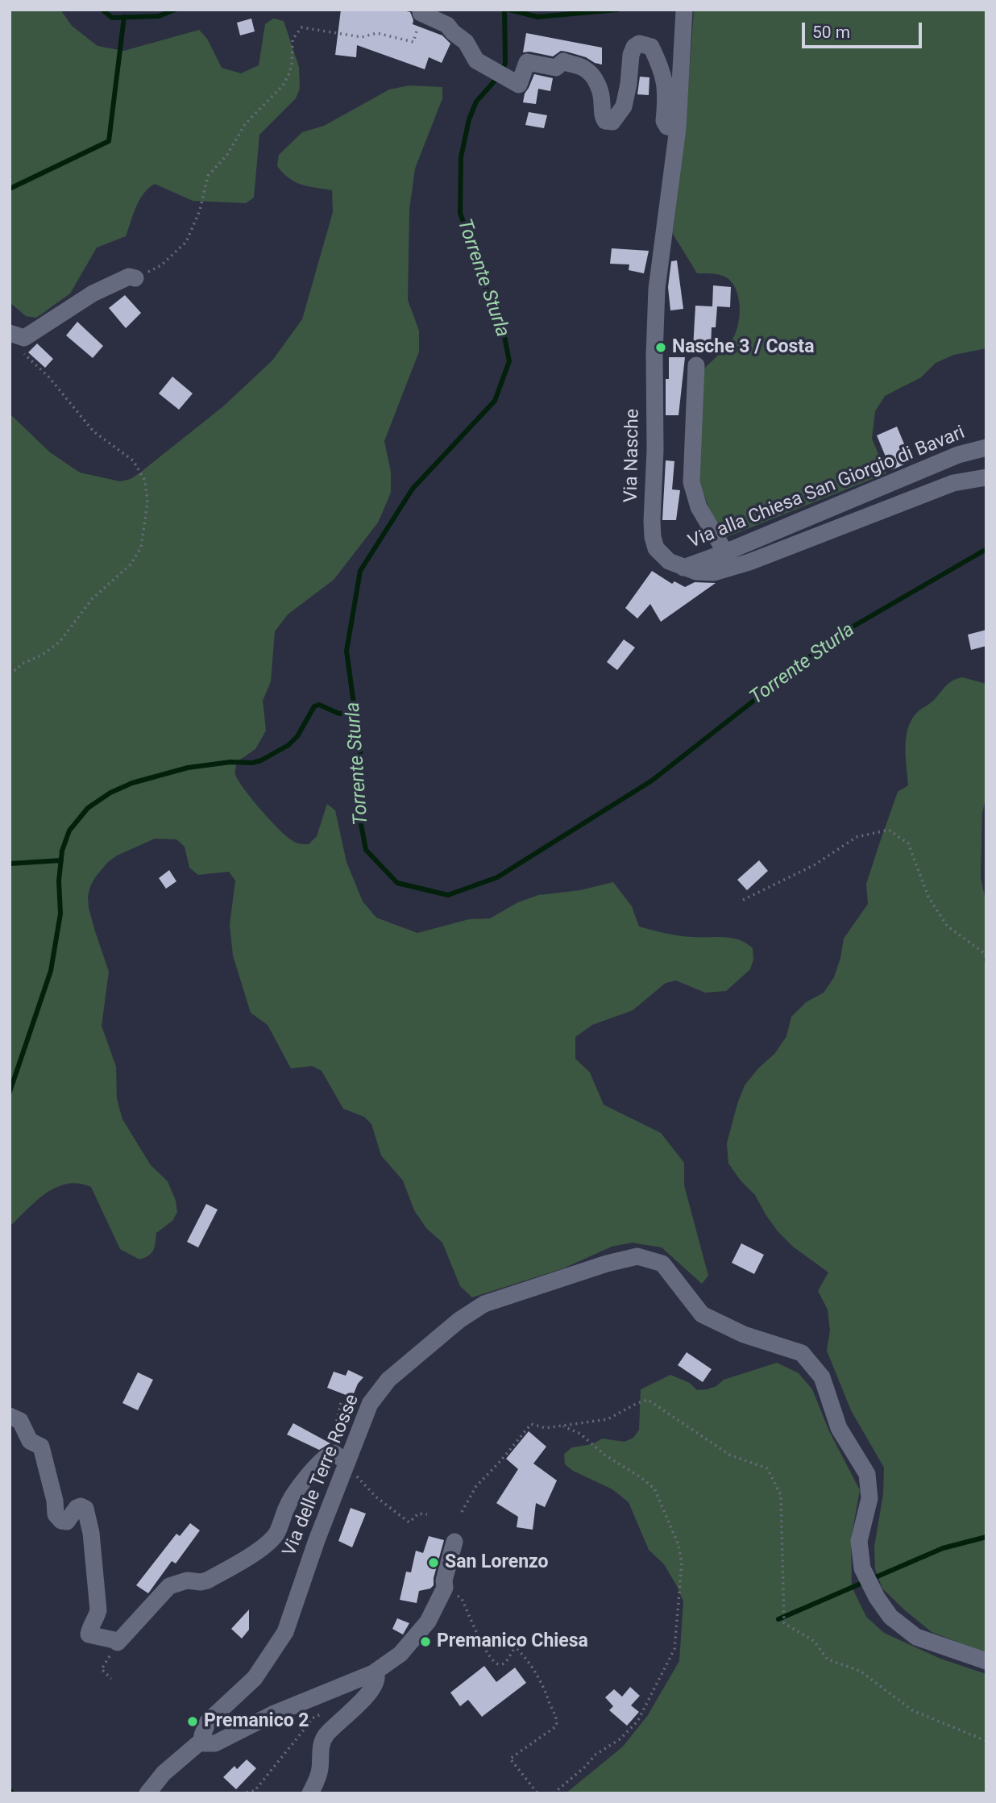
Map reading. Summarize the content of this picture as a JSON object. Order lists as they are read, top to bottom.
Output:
{
  "streets": {
    "street": ["Via Nasche", "Via alla Chiesa San Giorgio di Bavari", "Via delle Terre Rosse"]
  },
  "crossings": [
    ["Via Nasche", "Via alla Chiesa San Giorgio di Bavari"]
  ],
  "water": ["Torrente Sturla"],
  "places": [
    "Nasche 3 / Costa",
    "San Lorenzo",
    "Premanico Chiesa",
    "Premanico 2"
  ],
  "scale_bar": "50 m"
}
